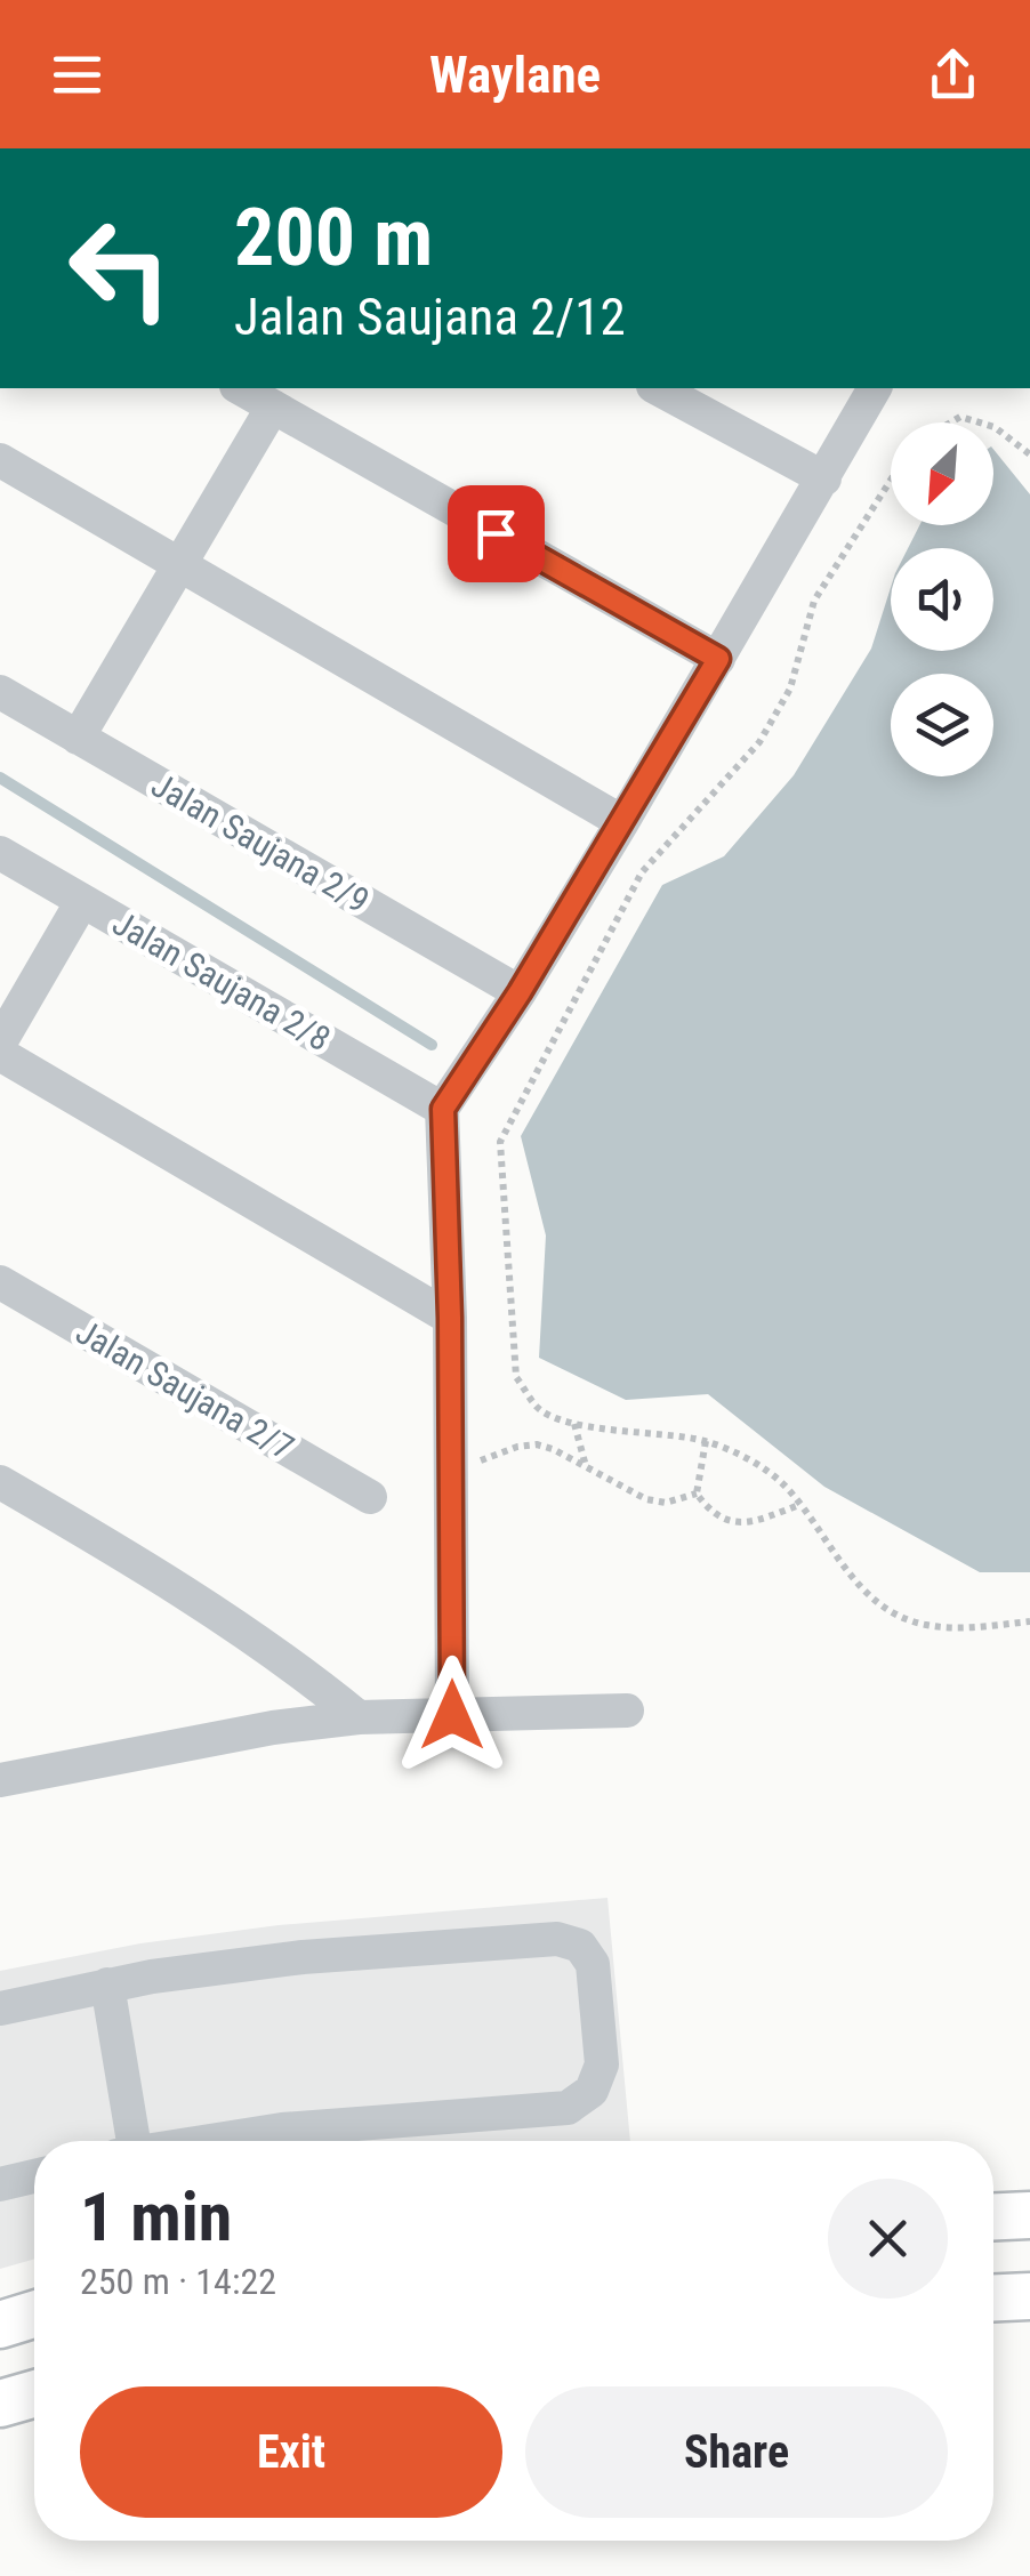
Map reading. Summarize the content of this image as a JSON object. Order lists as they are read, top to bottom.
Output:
{
  "streets": {
    "street": ["Jalan Saujana 2/9", "Jalan Saujana 2/8", "Jalan Saujana 2/7"]
  },
  "north": "bottom left",
  "page": {
    "header": "Waylane",
    "turn": ["200 m", "Jalan Saujana 2/12"],
    "heading": ["1 min", "250 m · 14:22"],
    "buttons": ["Exit", "Share"]
  }
}
